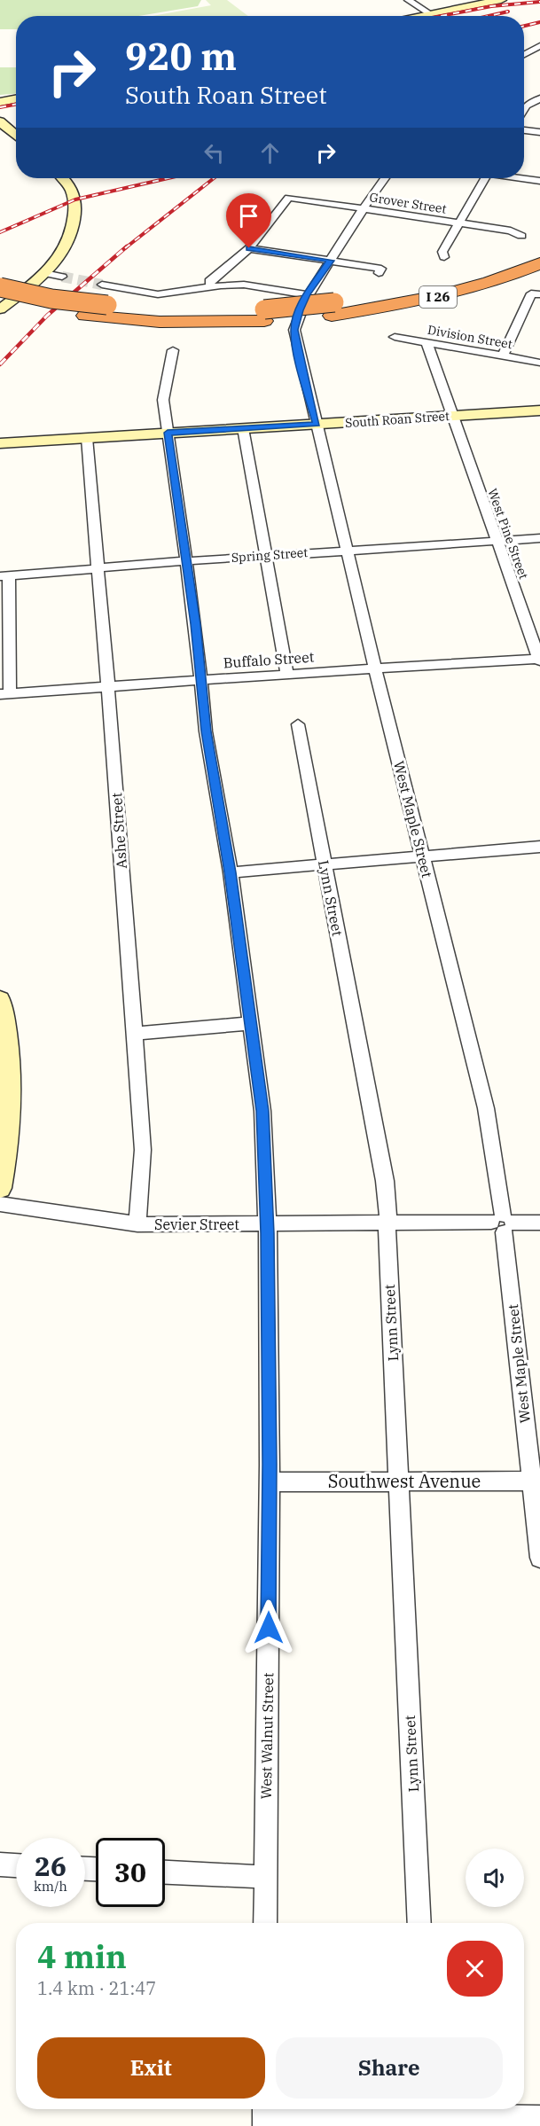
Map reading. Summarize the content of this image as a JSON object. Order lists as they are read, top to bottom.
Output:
{
  "streets": {
    "highway": ["I 26"],
    "main road": ["South Roan Street"],
    "street": [
      "Grover Street",
      "Division Street",
      "West Pine Street",
      "Spring Street",
      "Buffalo Street",
      "West Maple Street",
      "Ashe Street",
      "Lynn Street",
      "Sevier Street",
      "Southwest Avenue",
      "West Walnut Street"
    ]
  },
  "crossings": [
    ["Grover Street", "West Maple Street"],
    ["Division Street", "West Pine Street"],
    ["South Roan Street", "West Pine Street"],
    ["South Roan Street", "West Maple Street"],
    ["South Roan Street", "Ashe Street"],
    ["South Roan Street", "West Walnut Street"],
    ["West Pine Street", "Spring Street"],
    ["West Pine Street", "Buffalo Street"],
    ["Spring Street", "West Maple Street"],
    ["Spring Street", "Ashe Street"],
    ["Spring Street", "West Walnut Street"],
    ["Buffalo Street", "West Maple Street"],
    ["Buffalo Street", "Ashe Street"],
    ["Buffalo Street", "West Walnut Street"],
    ["West Maple Street", "Sevier Street"],
    ["West Maple Street", "Southwest Avenue"],
    ["Ashe Street", "Sevier Street"],
    ["Lynn Street", "Sevier Street"],
    ["Lynn Street", "Southwest Avenue"],
    ["Sevier Street", "West Walnut Street"],
    ["Southwest Avenue", "West Walnut Street"]
  ],
  "page": {
    "turn": ["920 m", "South Roan Street"],
    "speed": "26 km/h",
    "limit": "30",
    "heading": ["4 min", "1.4 km · 21:47"],
    "buttons": ["Exit", "Share"]
  }
}
